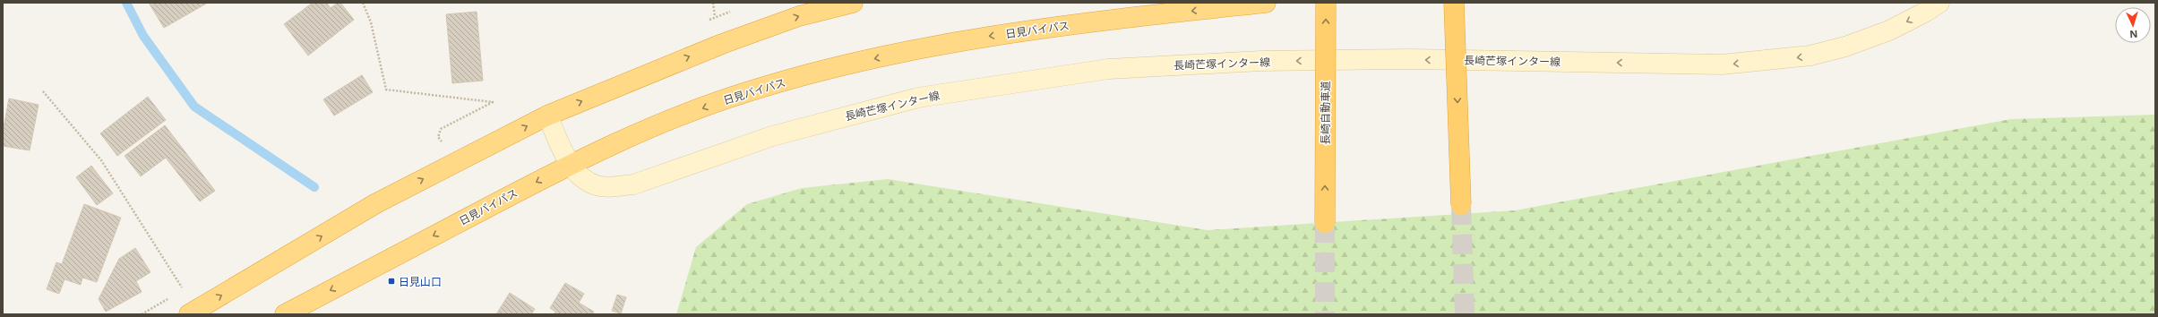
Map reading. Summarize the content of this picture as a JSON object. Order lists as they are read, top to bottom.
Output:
{
  "streets": {
    "highway": ["日見バイパス", "長崎自動車道"],
    "main road": ["長崎芒塚インター線"]
  },
  "crossings": [
    ["日見バイパス", "長崎芒塚インター線"]
  ],
  "one_way": ["長崎芒塚インター線"],
  "places": {
    "transit": ["日見山口"]
  },
  "north": "bottom"
}
